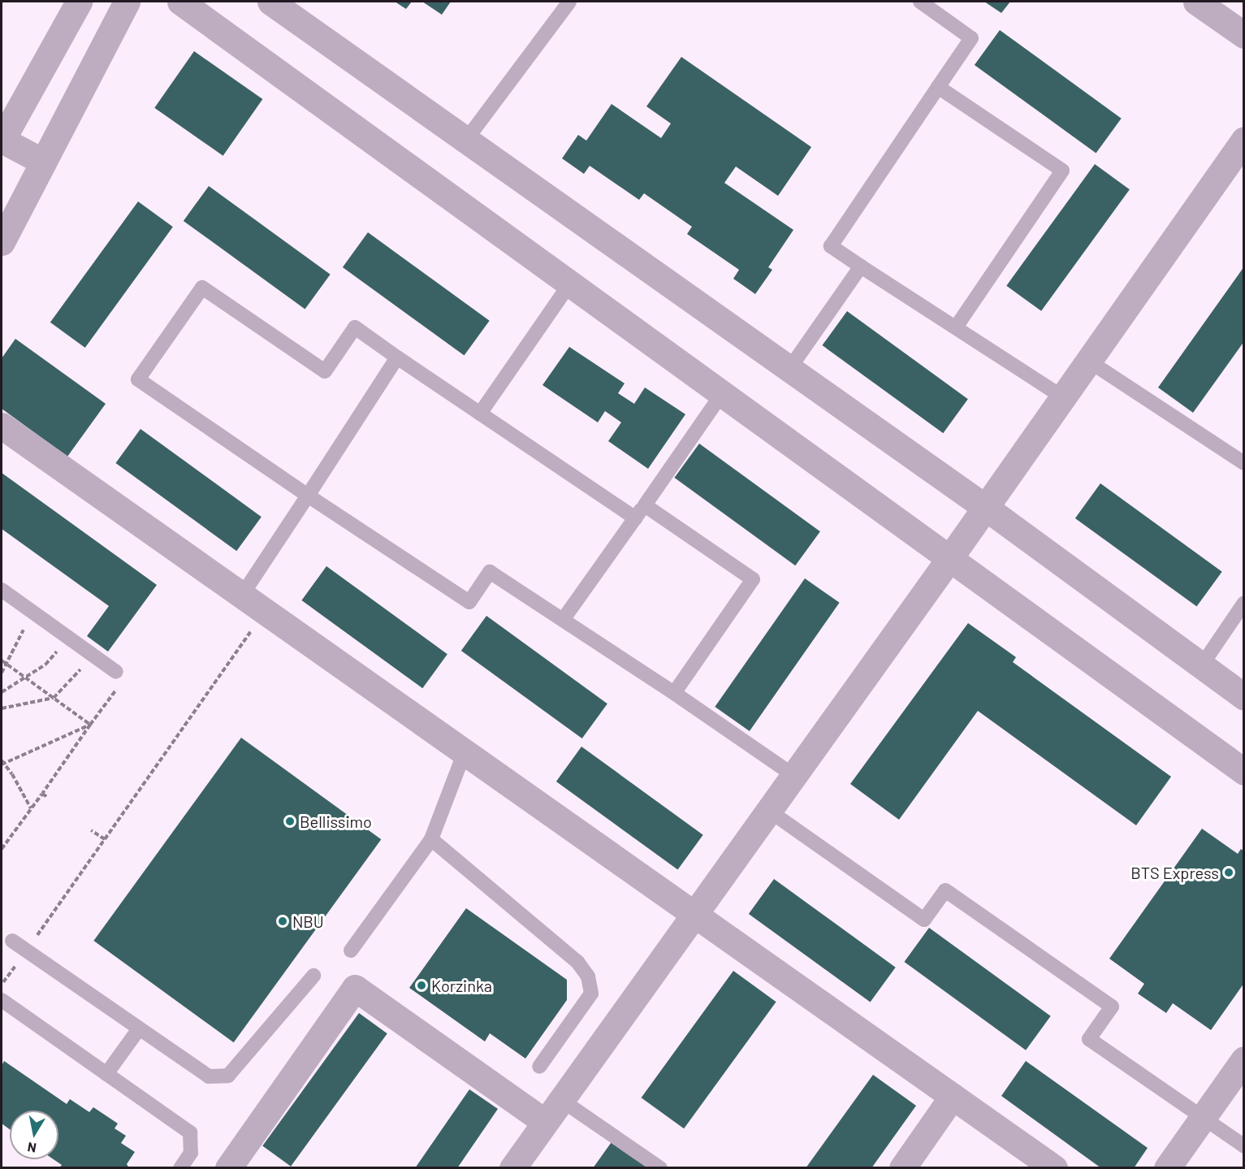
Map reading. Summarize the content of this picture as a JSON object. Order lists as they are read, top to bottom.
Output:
{
  "places": [
    "Bellissimo",
    "BTS Express",
    "NBU",
    "Korzinka"
  ],
  "north": "bottom"
}
